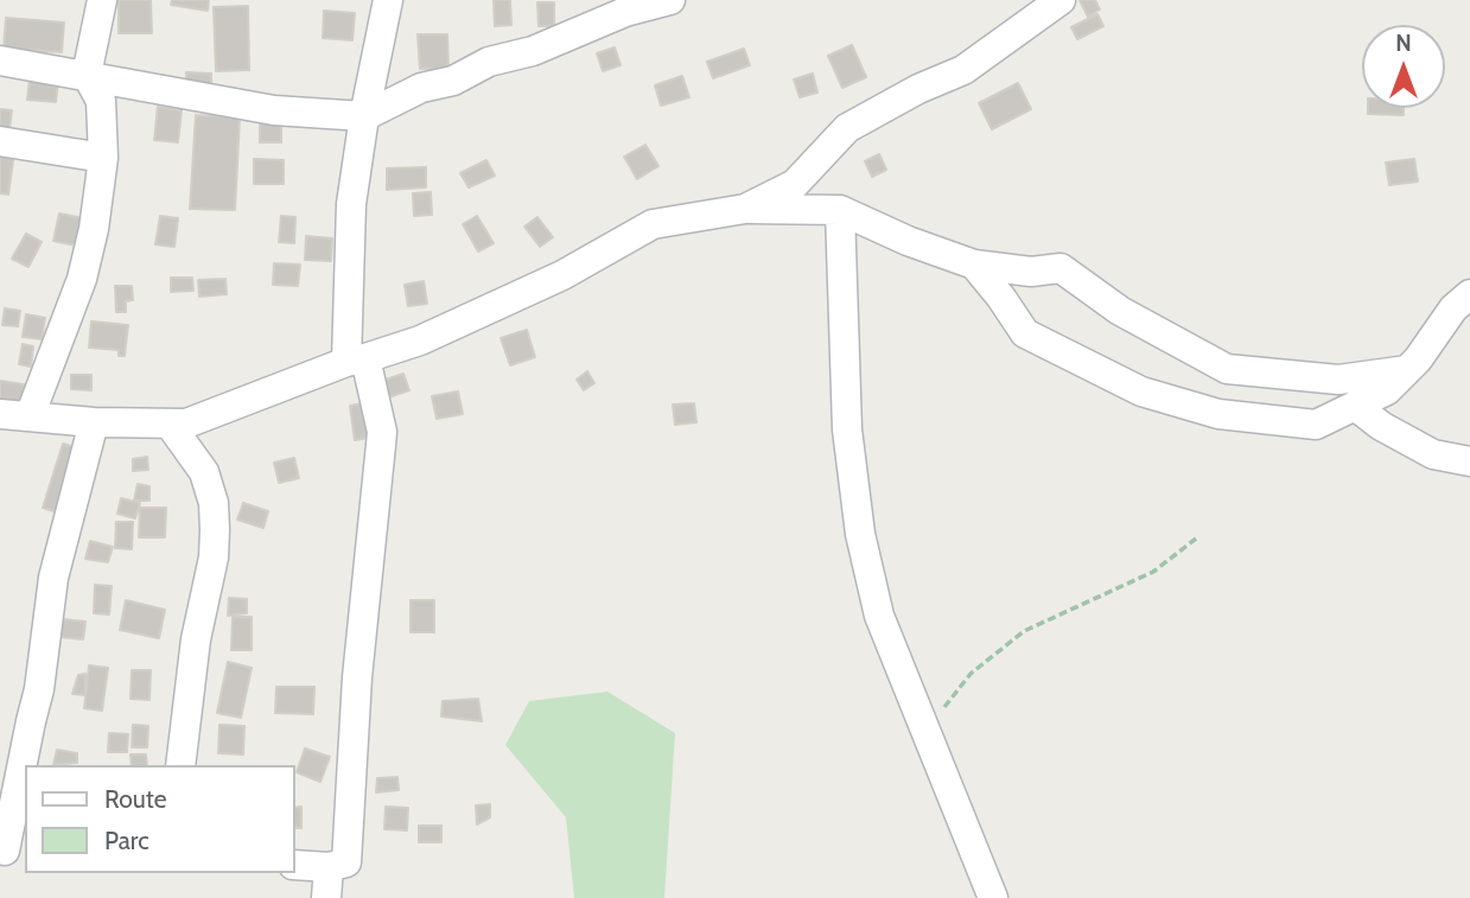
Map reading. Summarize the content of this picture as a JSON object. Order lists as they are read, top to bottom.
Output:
{
  "legend": ["Route", "Parc"],
  "north": "top"
}
